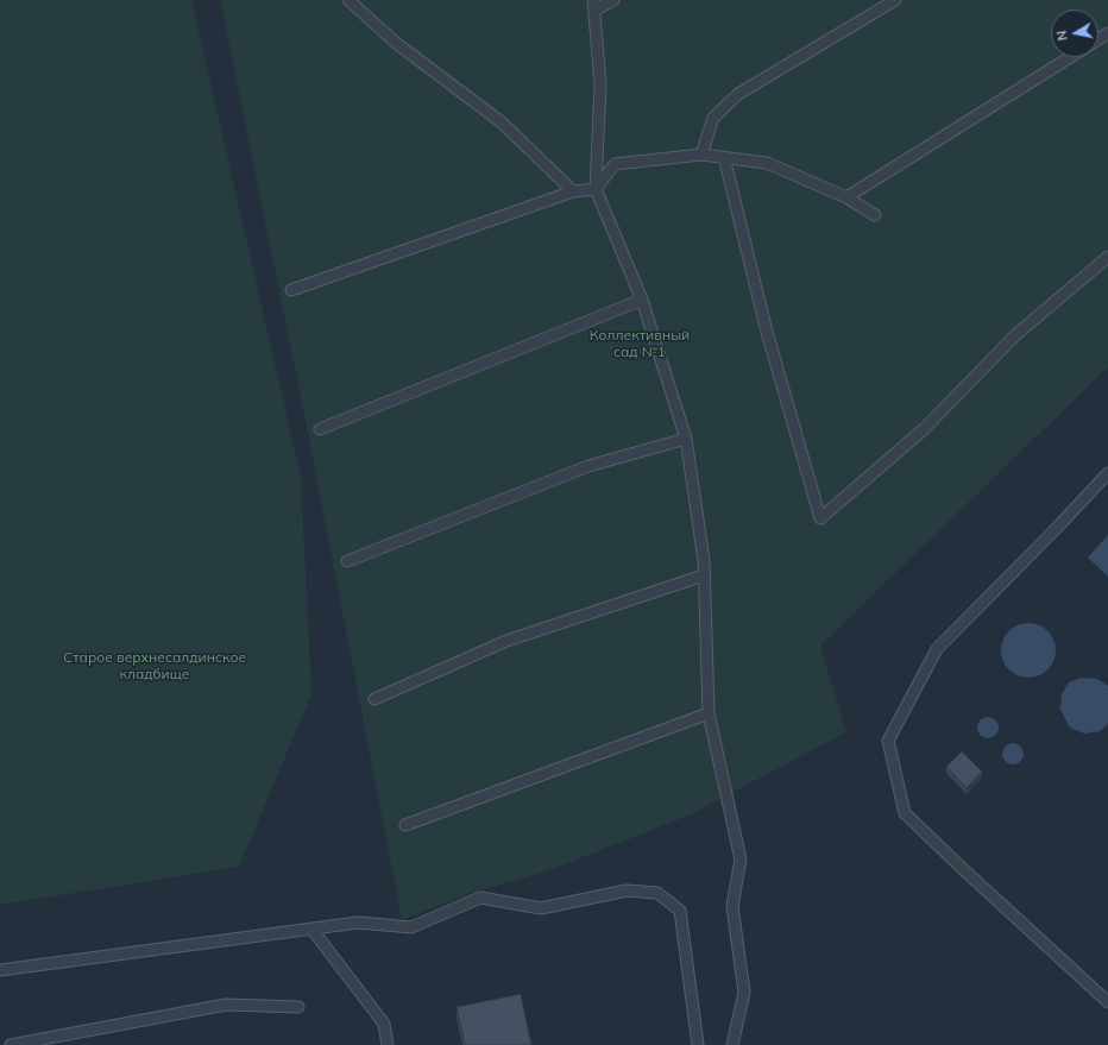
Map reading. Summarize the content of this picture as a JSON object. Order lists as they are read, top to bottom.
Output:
{
  "parks": ["Коллективный сад №1", "Старое верхнесалдинское кладбище"],
  "north": "left"
}
